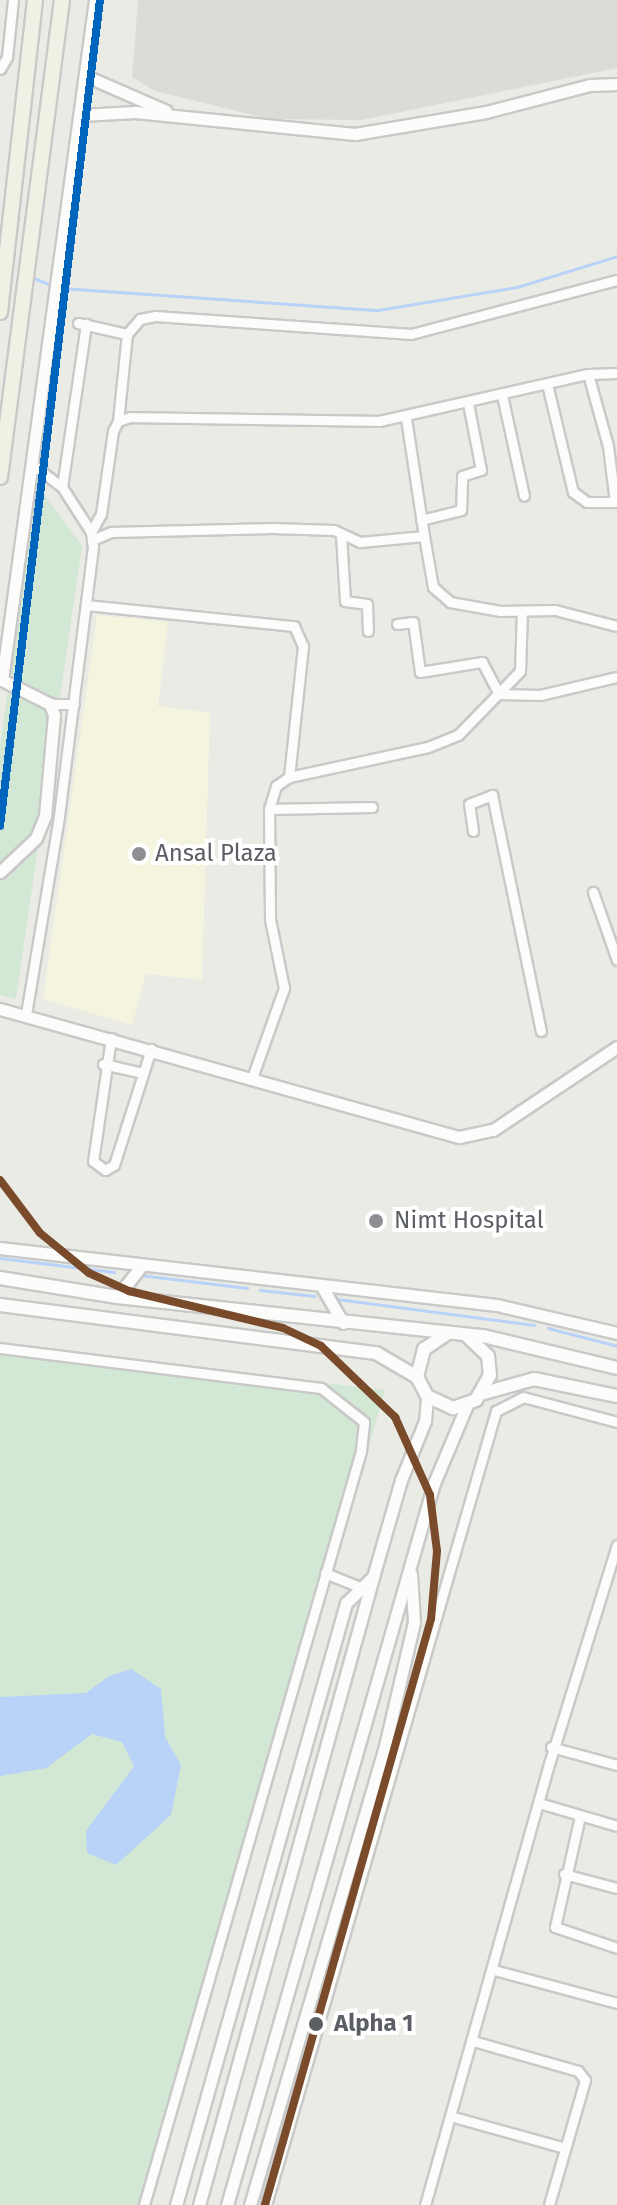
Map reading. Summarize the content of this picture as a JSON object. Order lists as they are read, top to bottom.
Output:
{
  "places": ["Ansal Plaza", "Nimt Hospital", "Alpha 1"]
}
